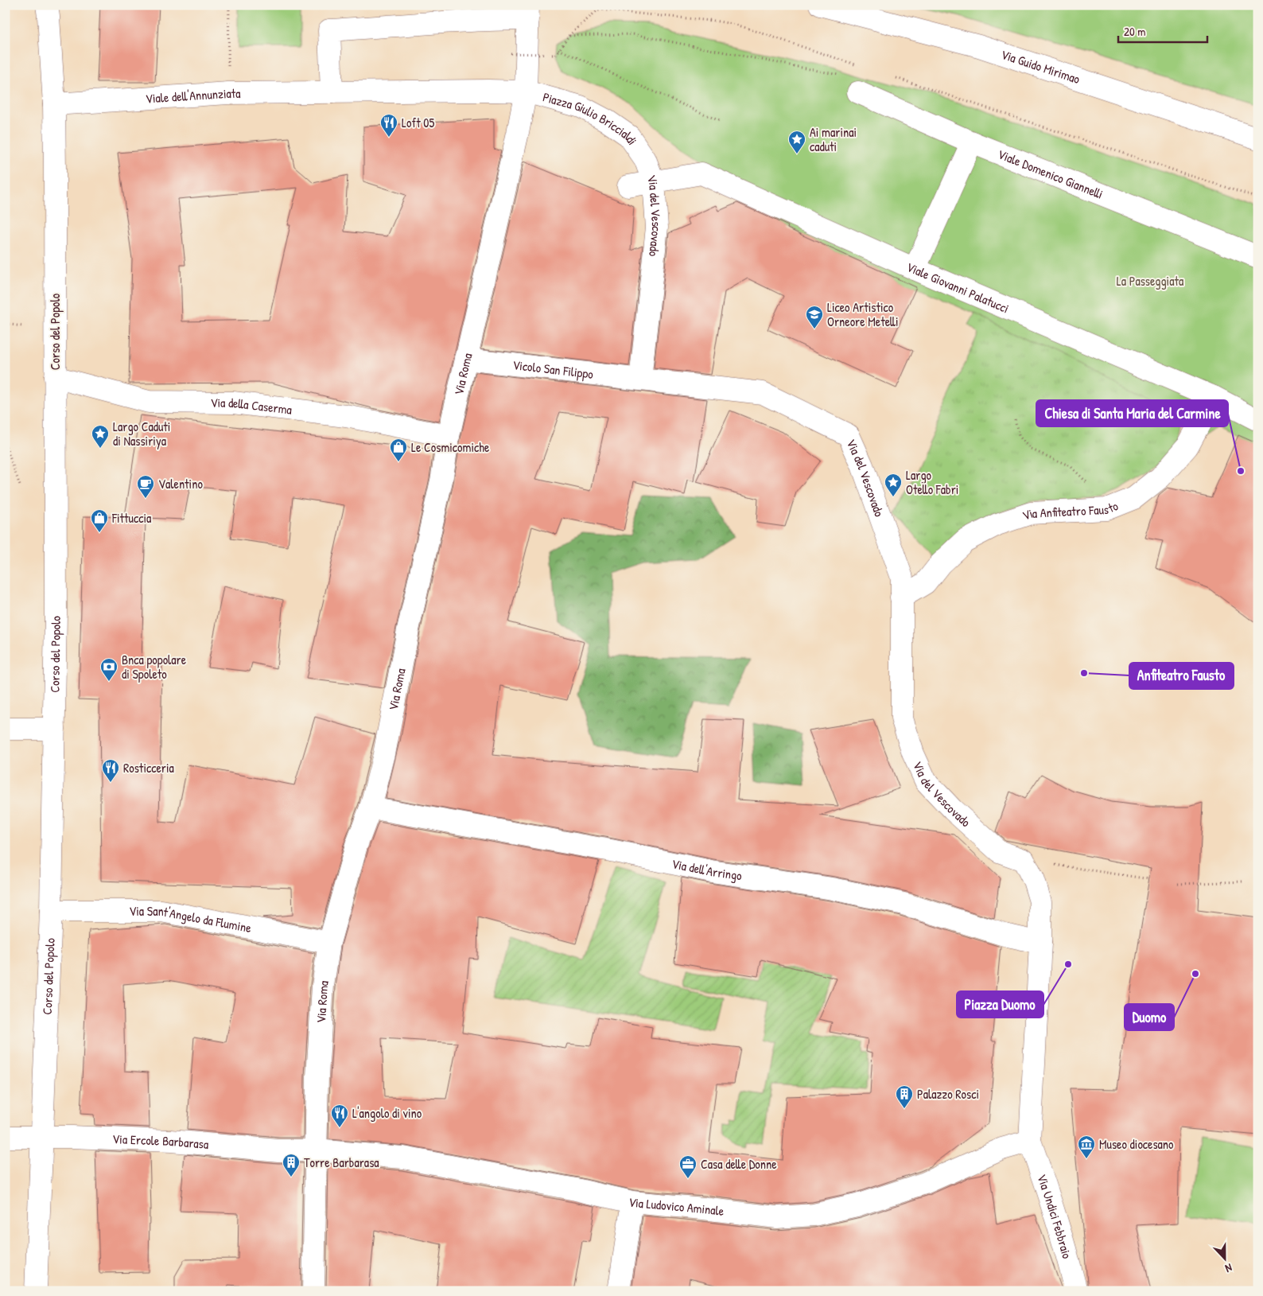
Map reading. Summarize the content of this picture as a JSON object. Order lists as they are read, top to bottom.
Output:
{
  "streets": {
    "street": [
      "Via Guido Mirimao",
      "Viale dell'Annunziata",
      "Piazza Giulio Briccialdi",
      "Viale Domenico Giannelli",
      "Via del Vescovado",
      "Viale Giovanni Palatucci",
      "Corso del Popolo",
      "Vicolo San Filippo",
      "Via Roma",
      "Via della Caserma",
      "Via Anfiteatro Fausto",
      "Via dell'Arringo",
      "Via Sant'Angelo da Flumine",
      "Via Ercole Barbarasa",
      "Via Ludovico Aminale",
      "Via Undici Febbraio"
    ]
  },
  "crossings": [
    ["Viale dell'Annunziata", "Piazza Giulio Briccialdi"],
    ["Viale dell'Annunziata", "Corso del Popolo"],
    ["Viale dell'Annunziata", "Via Roma"],
    ["Piazza Giulio Briccialdi", "Via del Vescovado"],
    ["Piazza Giulio Briccialdi", "Via Roma"],
    ["Via del Vescovado", "Viale Giovanni Palatucci"],
    ["Via del Vescovado", "Vicolo San Filippo"],
    ["Via del Vescovado", "Via Anfiteatro Fausto"],
    ["Viale Giovanni Palatucci", "Via Anfiteatro Fausto"],
    ["Corso del Popolo", "Via della Caserma"],
    ["Corso del Popolo", "Via Sant'Angelo da Flumine"],
    ["Corso del Popolo", "Via Ercole Barbarasa"],
    ["Vicolo San Filippo", "Via Roma"],
    ["Via Roma", "Via della Caserma"],
    ["Via Roma", "Via dell'Arringo"],
    ["Via Roma", "Via Sant'Angelo da Flumine"],
    ["Via Roma", "Via Ercole Barbarasa"],
    ["Via Roma", "Via Ludovico Aminale"],
    ["Via Ercole Barbarasa", "Via Ludovico Aminale"],
    ["Via Ludovico Aminale", "Via Undici Febbraio"]
  ],
  "parks": ["La Passeggiata"],
  "places": {
    "restaurant": ["Loft 05", "Rosticceria", "L'angolo di vino"],
    "place": ["Ai marinai caduti", "Largo Caduti di Nassiriya", "Largo Otello Fabri"],
    "school or university": ["Liceo Artistico Orneore Metelli"],
    "shop": ["Le Cosmicomiche", "Fittuccia"],
    "other": [
      "Chiesa di Santa Maria del Carmine",
      "Anfiteatro Fausto",
      "Piazza Duomo",
      "Duomo"
    ],
    "cafe": ["Valentino"],
    "bank": ["Bnca popolare di Spoleto"],
    "building": ["Palazzo Rosci", "Torre Barbarasa"],
    "museum": ["Museo diocesano"],
    "office": ["Casa delle Donne"]
  },
  "scale_bar": "20 m",
  "north": "bottom"
}
